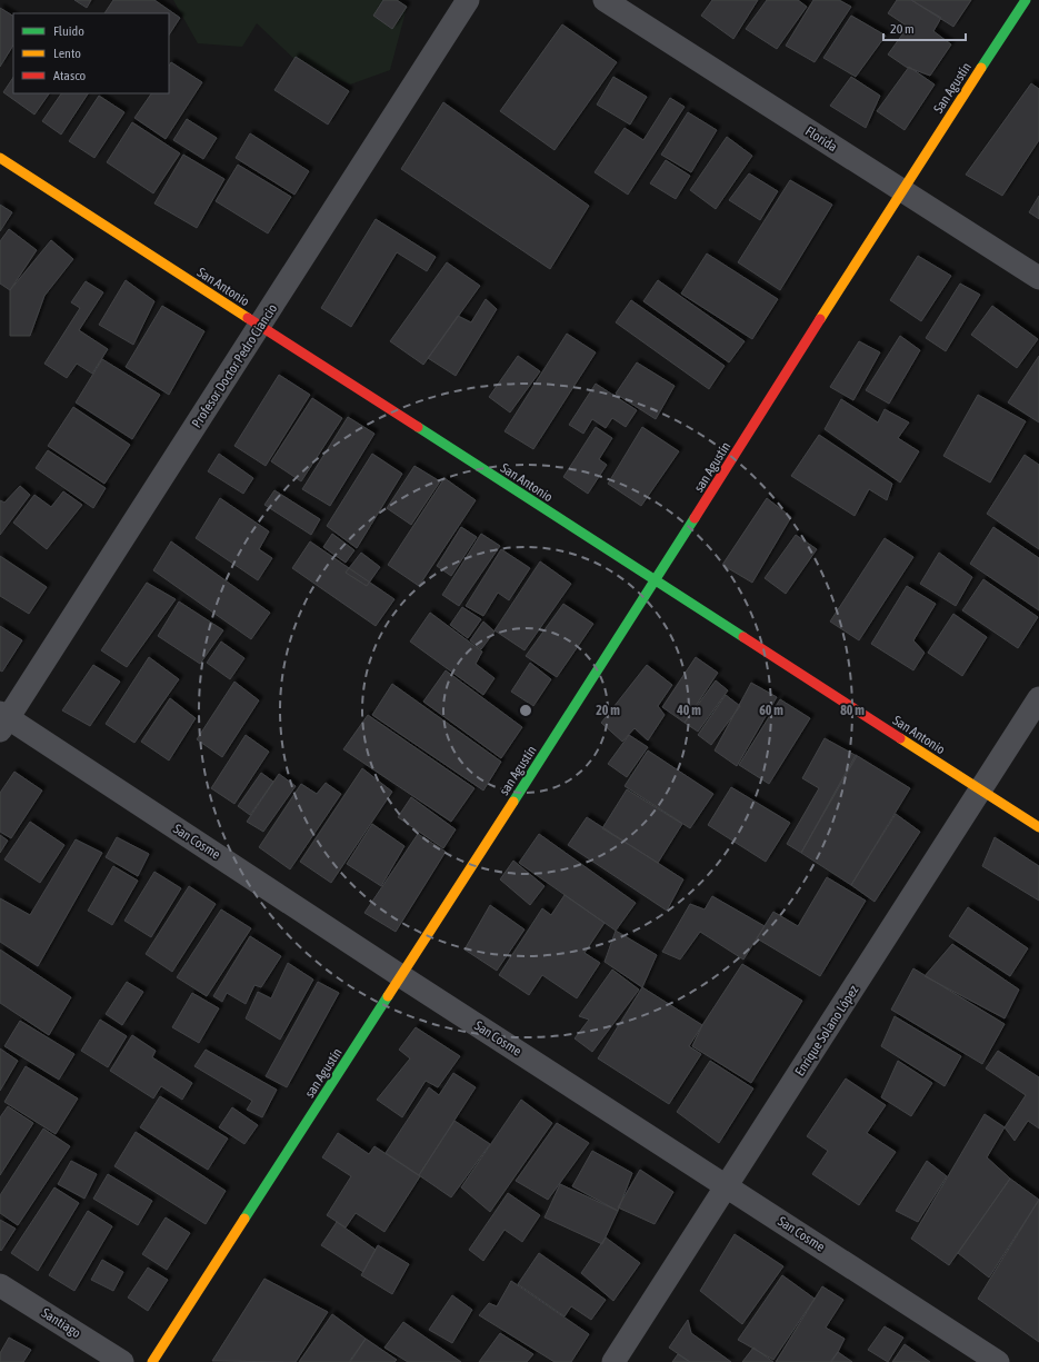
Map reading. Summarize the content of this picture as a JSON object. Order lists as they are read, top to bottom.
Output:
{
  "streets": {
    "street": [
      "San Agustín",
      "Florida",
      "San Antonio",
      "Profesor Doctor Pedro Ciancio",
      "san Agustín",
      "San Cosme",
      "Enrique Solano López",
      "Santiago"
    ]
  },
  "crossings": [
    ["San Agustín", "Florida"],
    ["San Agustín", "san Agustín"],
    ["Florida", "san Agustín"],
    ["San Antonio", "Profesor Doctor Pedro Ciancio"],
    ["San Antonio", "san Agustín"],
    ["San Antonio", "Enrique Solano López"],
    ["Profesor Doctor Pedro Ciancio", "San Cosme"],
    ["san Agustín", "San Cosme"],
    ["San Cosme", "Enrique Solano López"]
  ],
  "legend": ["Fluido", "Lento", "Atasco"],
  "scale_bar": "20 m",
  "rings": [
    "20 m",
    "40 m",
    "60 m",
    "80 m"
  ]
}
